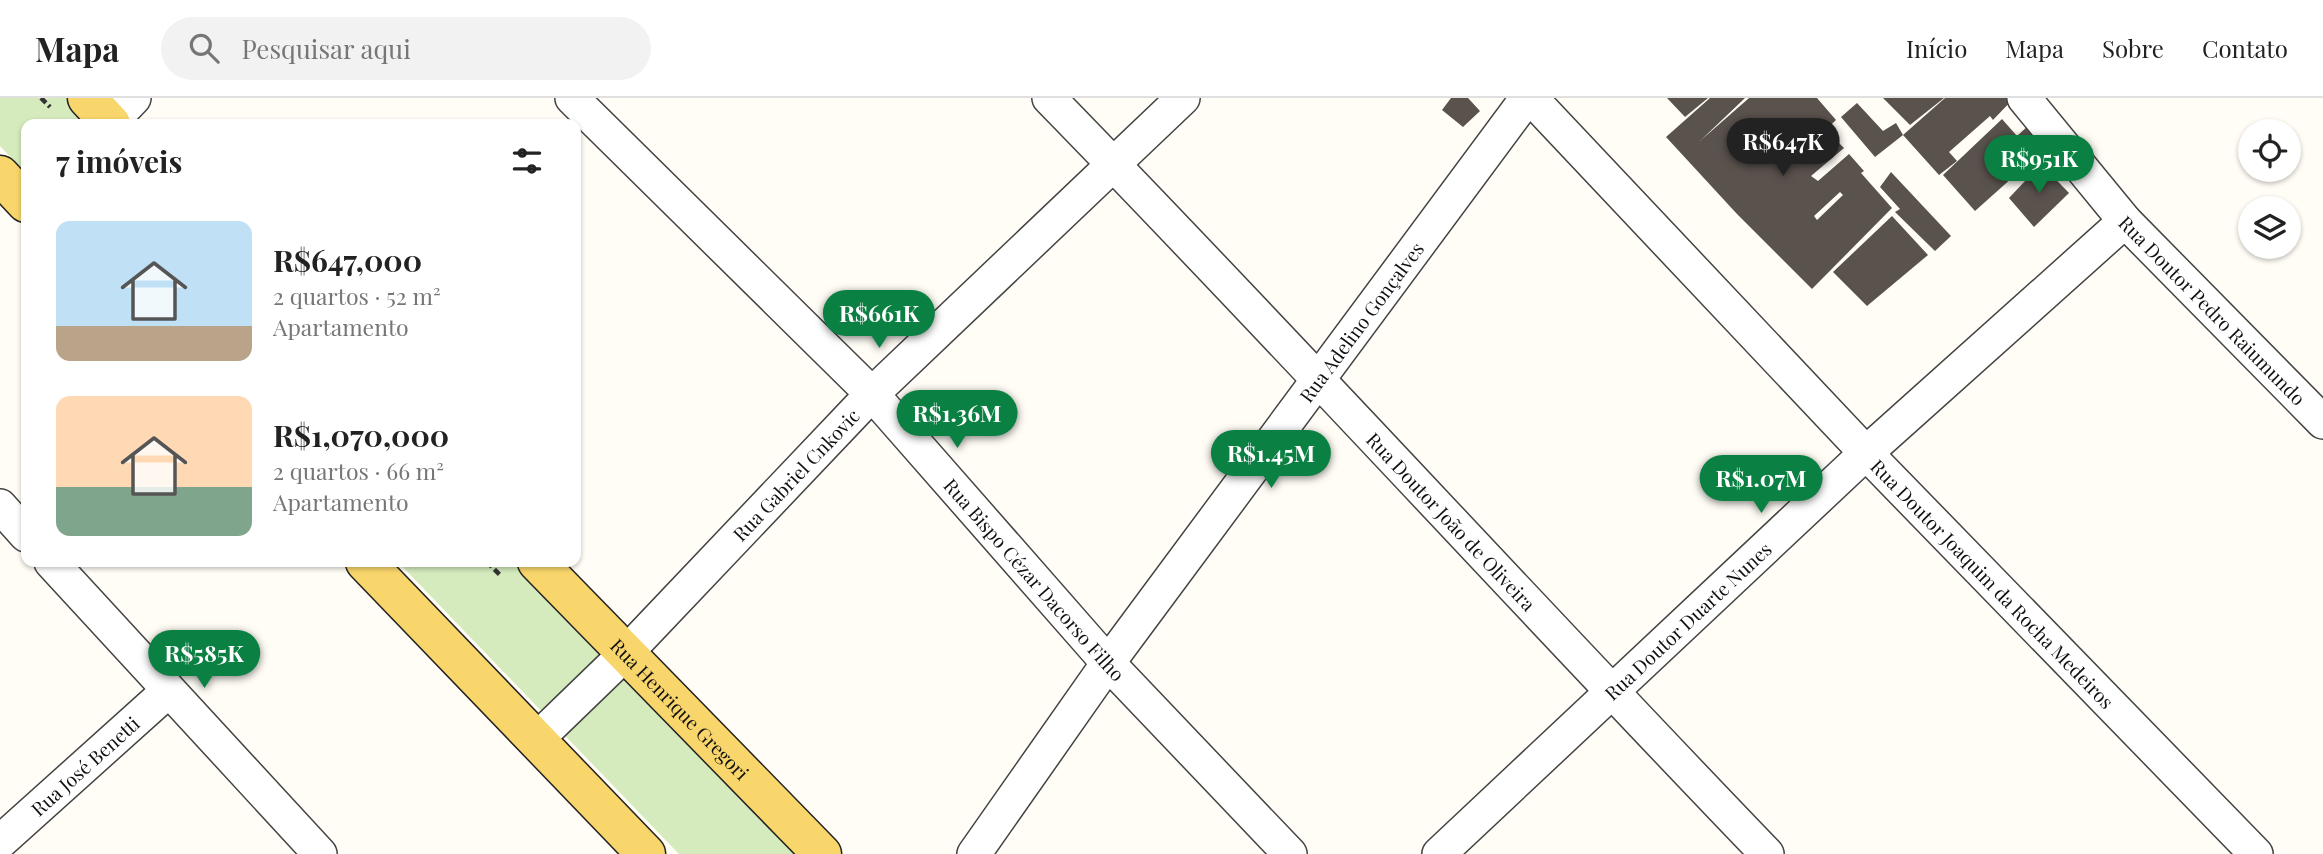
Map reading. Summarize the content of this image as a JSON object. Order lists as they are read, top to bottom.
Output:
{
  "streets": {
    "main road": ["Rua Henrique Gregori"],
    "street": [
      "Rua Doutor Pedro Raiumundo",
      "Rua Adelino Gonçalves",
      "Rua Gabriel Cnkovic",
      "Rua Doutor João de Oliveira",
      "Rua Bispo Cézar Dacorso Filho",
      "Rua Doutor Joaquim da Rocha Medeiros",
      "Rua Doutor Duarte Nunes",
      "Rua José Benetti"
    ]
  },
  "crossings": [
    ["Rua Doutor Pedro Raiumundo", "Rua Doutor Duarte Nunes"],
    ["Rua Adelino Gonçalves", "Rua Doutor João de Oliveira"],
    ["Rua Adelino Gonçalves", "Rua Bispo Cézar Dacorso Filho"],
    ["Rua Adelino Gonçalves", "Rua Doutor Joaquim da Rocha Medeiros"],
    ["Rua Gabriel Cnkovic", "Rua Doutor João de Oliveira"],
    ["Rua Gabriel Cnkovic", "Rua Bispo Cézar Dacorso Filho"],
    ["Rua Gabriel Cnkovic", "Rua Henrique Gregori"],
    ["Rua Doutor João de Oliveira", "Rua Doutor Duarte Nunes"],
    ["Rua Doutor Joaquim da Rocha Medeiros", "Rua Doutor Duarte Nunes"]
  ],
  "page": {
    "header": "Mapa",
    "search": "Pesquisar aqui",
    "nav": [
      "Início",
      "Mapa",
      "Sobre",
      "Contato"
    ],
    "price": [
      "R$647K",
      "R$951K",
      "R$661K",
      "R$1.36M",
      "R$1.45M",
      "R$1.07M",
      "R$585K"
    ],
    "heading": "7 imóveis",
    "list": [
      {
        "name": "R$647,000",
        "note": "2 quartos · 52 m² · Apartamento"
      },
      {
        "name": "R$1,070,000",
        "note": "2 quartos · 66 m² · Apartamento"
      }
    ]
  }
}
